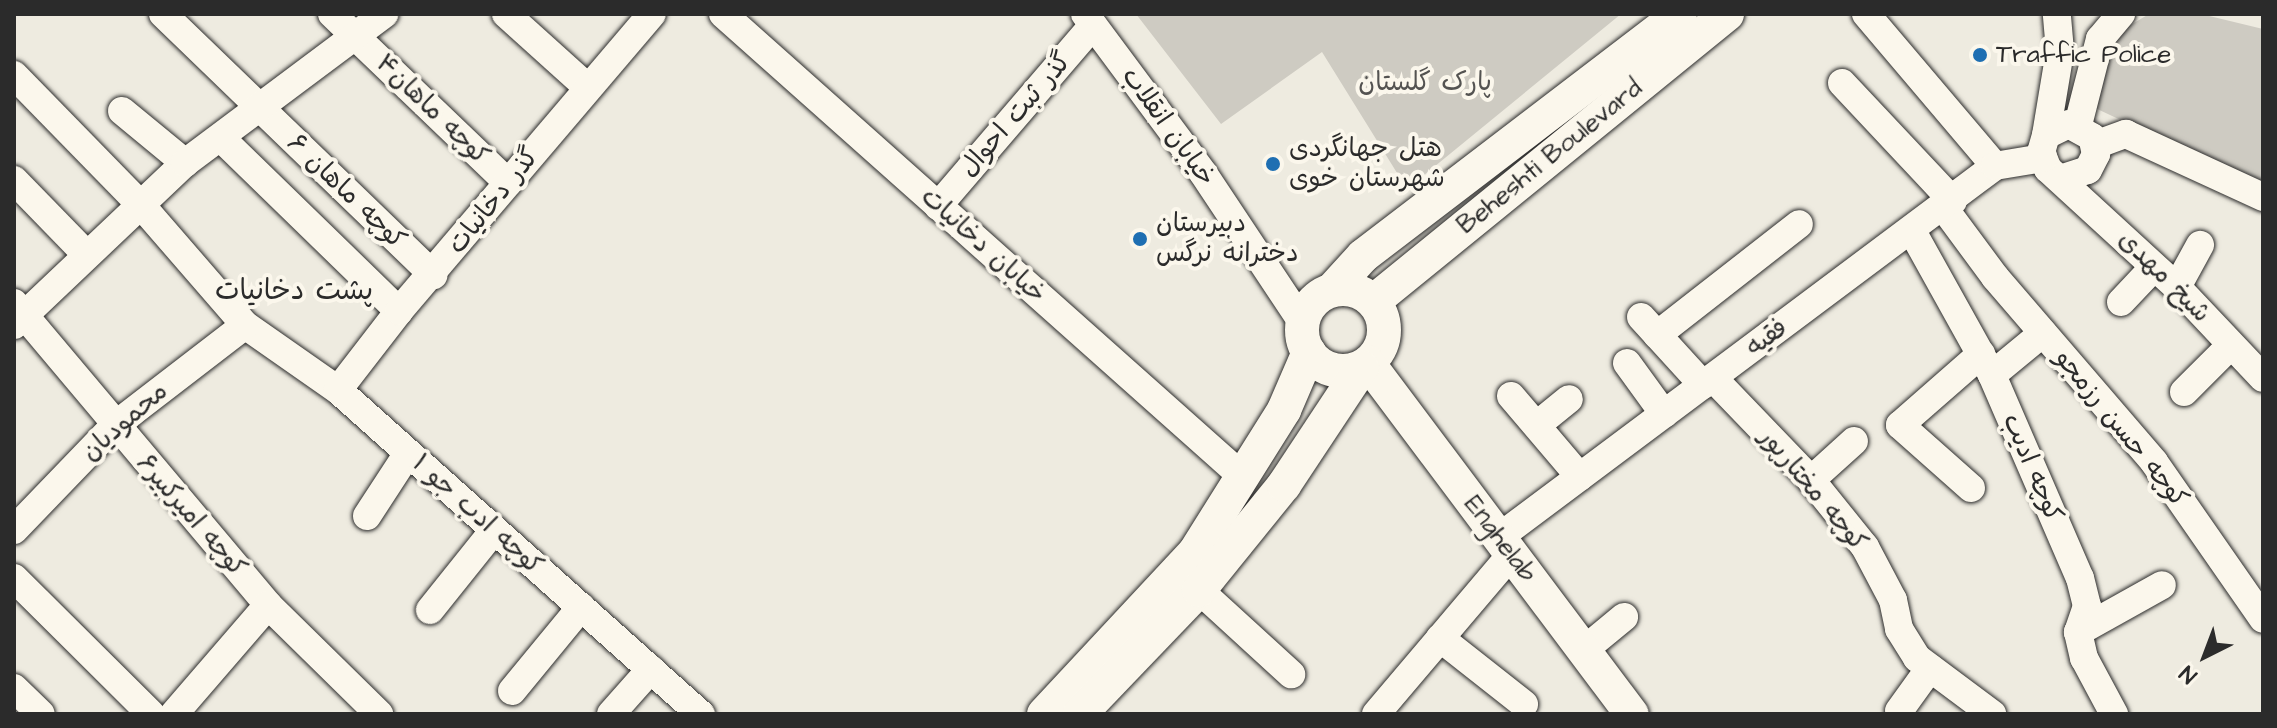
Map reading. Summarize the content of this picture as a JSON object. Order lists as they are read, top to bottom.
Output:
{
  "streets": {
    "main road": ["Beheshti Boulevard", "Enghelab"],
    "street": [
      "کوچه ماهان۴",
      "گذر ثبت احوال",
      "خیابان انقلاب",
      "کوچه ماهان ۶",
      "گذر دخانیات",
      "خیابان دخانیات",
      "شیخ مهدی",
      "فقیه",
      "محمودیان",
      "کوچه حسن رزمجو",
      "کوچه ادیب",
      "کوچه مختارپور",
      "کوچه ادب جو ۱",
      "کوچه امیرکبیر۶"
    ]
  },
  "crossings": [
    ["کوچه ماهان۴", "گذر دخانیات"],
    ["گذر ثبت احوال", "خیابان انقلاب"],
    ["گذر ثبت احوال", "خیابان دخانیات"],
    ["خیابان انقلاب", "Beheshti Boulevard"],
    ["خیابان انقلاب", "Enghelab"],
    ["Beheshti Boulevard", "Enghelab"],
    ["کوچه ماهان ۶", "گذر دخانیات"],
    ["گذر دخانیات", "کوچه ادب جو ۱"],
    ["فقیه", "کوچه حسن رزمجو"],
    ["فقیه", "کوچه ادیب"],
    ["فقیه", "کوچه مختارپور"],
    ["فقیه", "Enghelab"],
    ["محمودیان", "کوچه ادب جو ۱"],
    ["محمودیان", "کوچه امیرکبیر۶"]
  ],
  "districts": ["پشت دخانیات"],
  "parks": ["پارک گلستان"],
  "places": ["Traffic Police", "هتل جهانگردی شهرستان خوی", "دبیرستان دخترانه نرگس"],
  "north": "bottom left"
}
